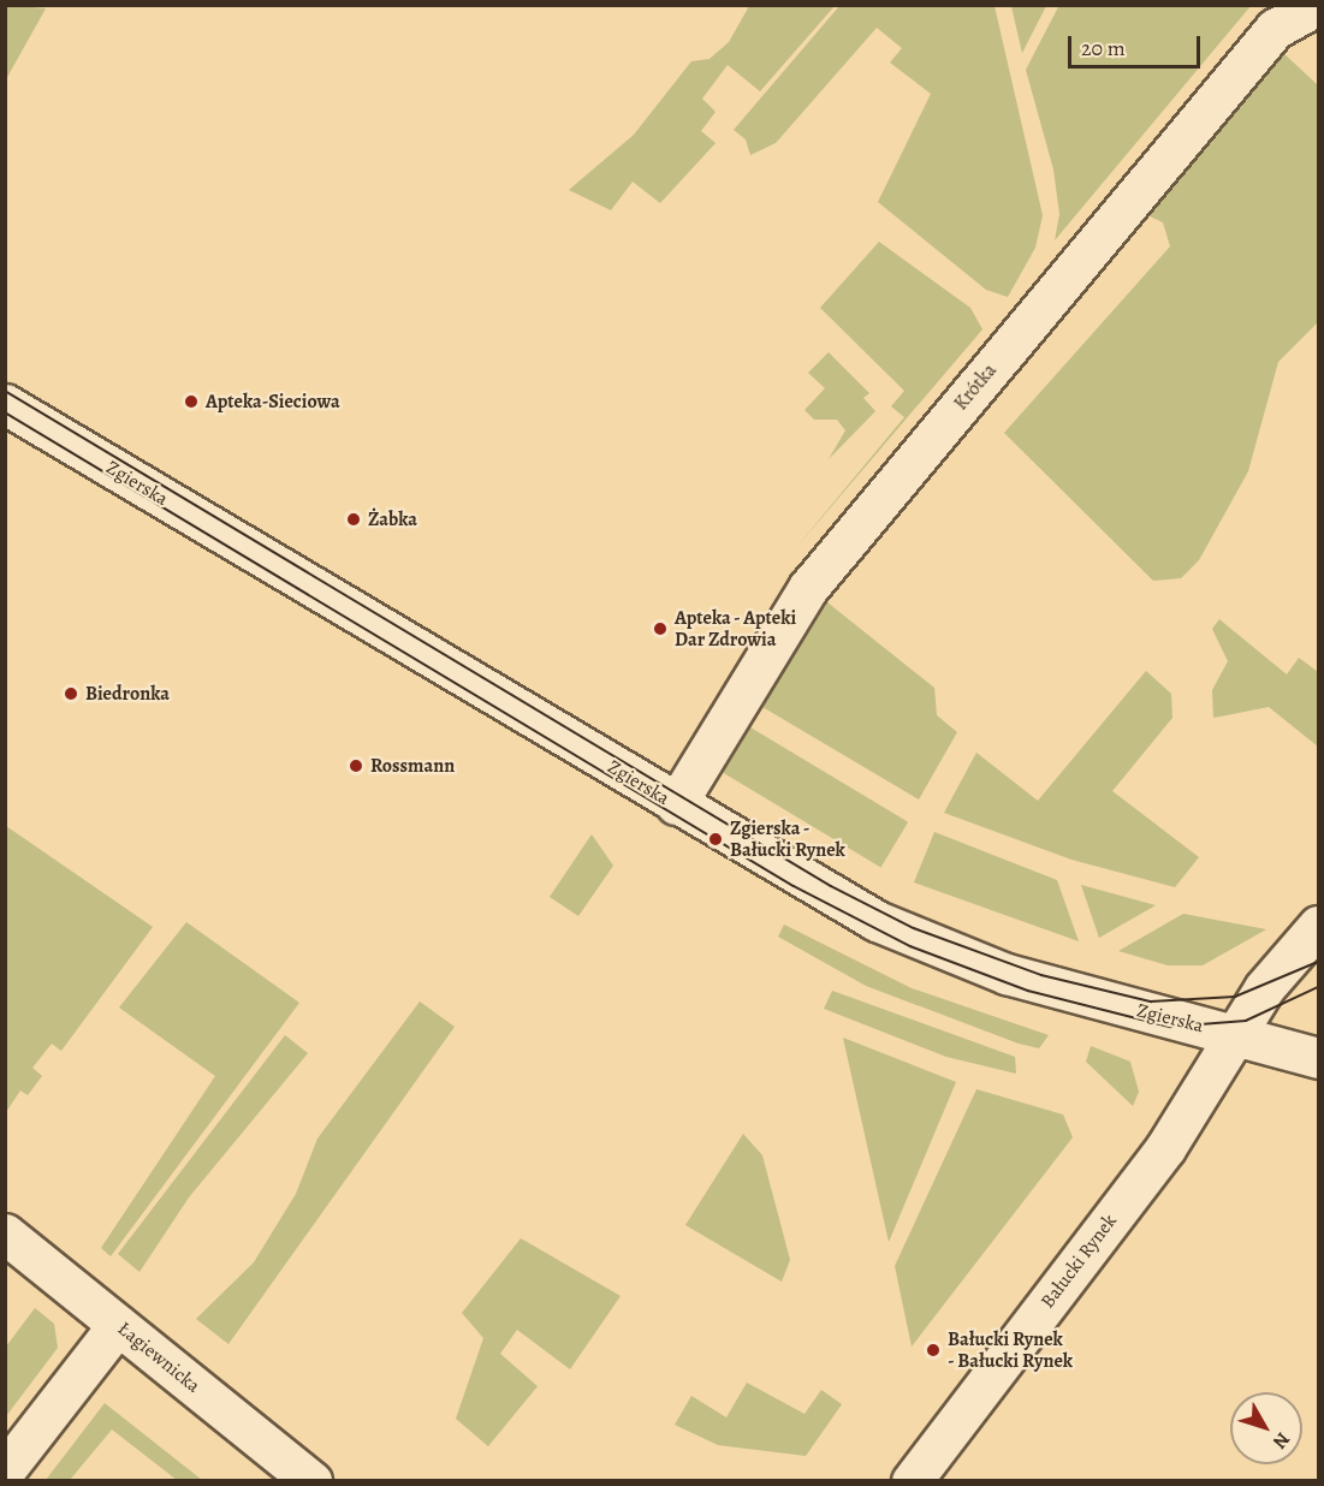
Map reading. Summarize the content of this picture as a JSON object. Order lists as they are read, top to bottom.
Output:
{
  "streets": {
    "street": [
      "Krótka",
      "Zgierska",
      "Bałucki Rynek",
      "Łagiewnicka"
    ]
  },
  "crossings": [
    ["Krótka", "Zgierska"],
    ["Zgierska", "Bałucki Rynek"]
  ],
  "places": [
    "Apteka-Sieciowa",
    "Żabka",
    "Apteka - Apteki Dar Zdrowia",
    "Biedronka",
    "Rossmann",
    "Zgierska - Bałucki Rynek",
    "Bałucki Rynek - Bałucki Rynek"
  ],
  "scale_bar": "20 m",
  "north": "bottom right"
}
